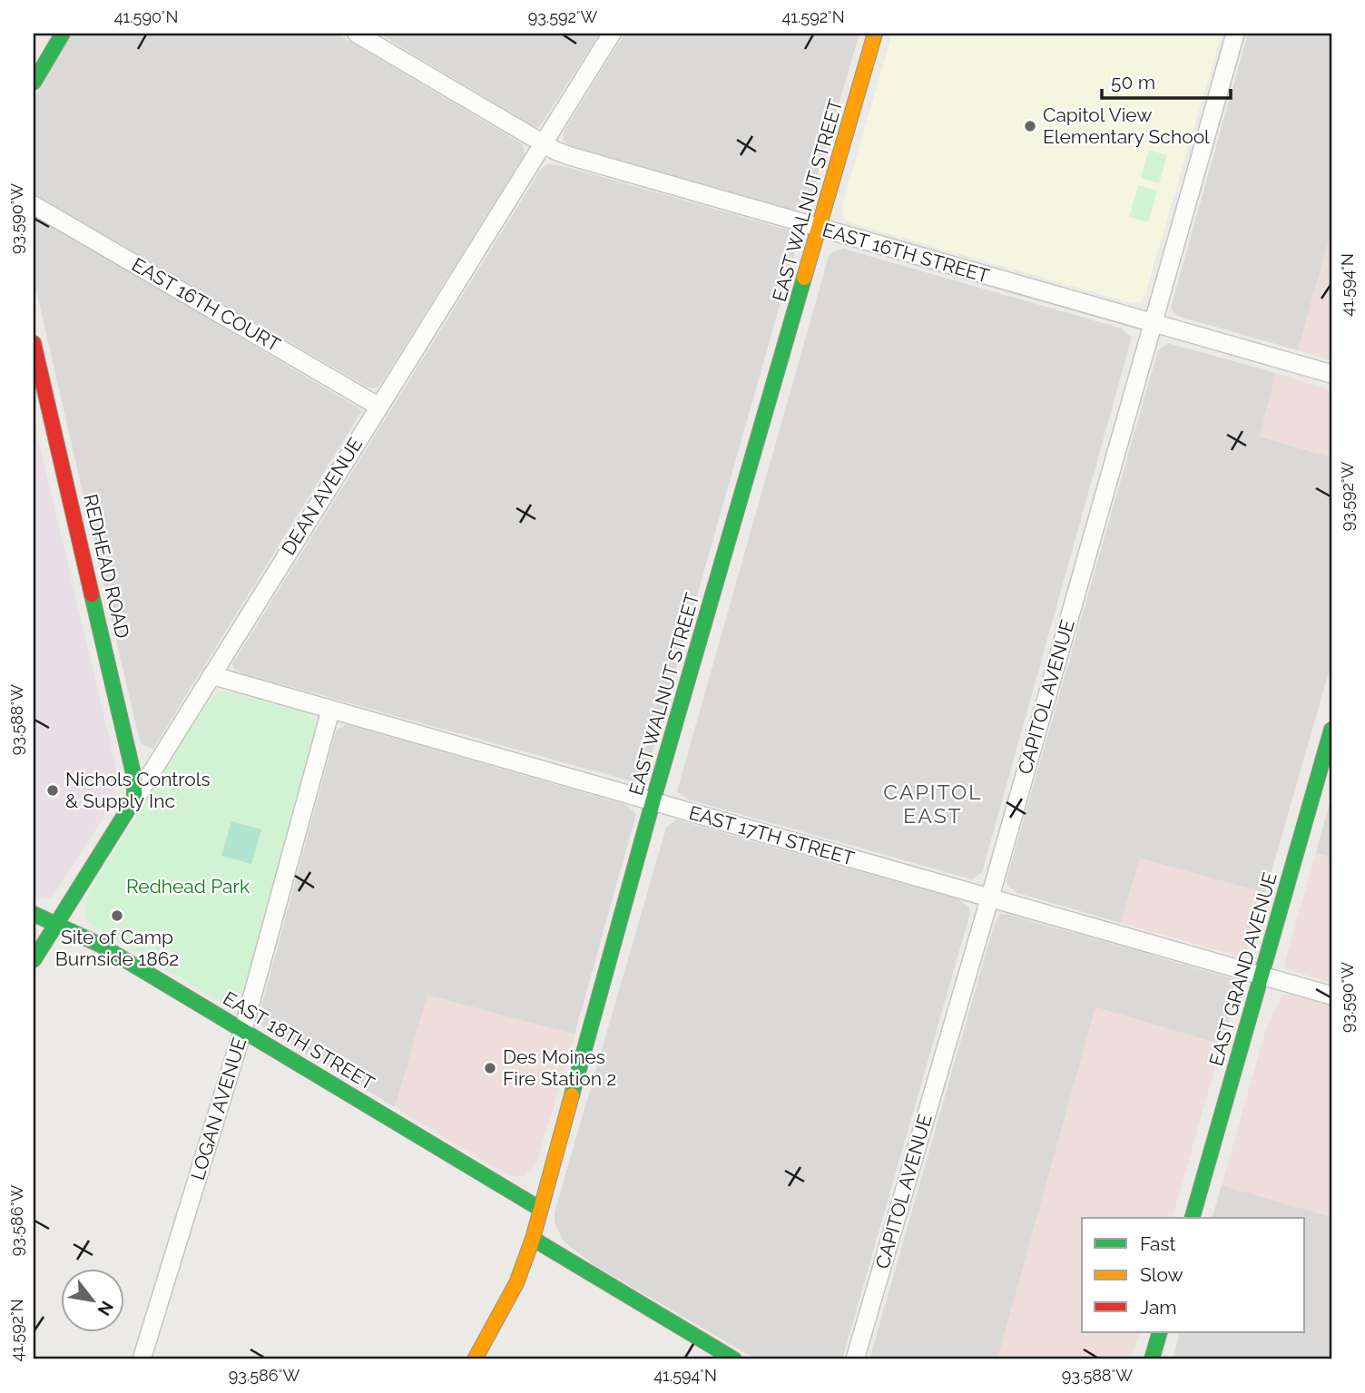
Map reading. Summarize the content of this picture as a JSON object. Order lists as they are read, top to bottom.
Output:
{
  "streets": {
    "street": [
      "EAST WALNUT STREET",
      "EAST 16TH STREET",
      "EAST 16TH COURT",
      "DEAN AVENUE",
      "REDHEAD ROAD",
      "CAPITOL AVENUE",
      "EAST 17TH STREET",
      "EAST GRAND AVENUE",
      "EAST 18TH STREET",
      "LOGAN AVENUE"
    ]
  },
  "crossings": [
    ["EAST WALNUT STREET", "EAST 16TH STREET"],
    ["EAST WALNUT STREET", "EAST 17TH STREET"],
    ["EAST WALNUT STREET", "EAST 18TH STREET"],
    ["EAST 16TH STREET", "DEAN AVENUE"],
    ["EAST 16TH STREET", "CAPITOL AVENUE"],
    ["EAST 16TH COURT", "DEAN AVENUE"],
    ["DEAN AVENUE", "REDHEAD ROAD"],
    ["DEAN AVENUE", "EAST 17TH STREET"],
    ["DEAN AVENUE", "EAST 18TH STREET"],
    ["CAPITOL AVENUE", "EAST 17TH STREET"],
    ["EAST 17TH STREET", "EAST GRAND AVENUE"],
    ["EAST 17TH STREET", "LOGAN AVENUE"],
    ["EAST 18TH STREET", "LOGAN AVENUE"]
  ],
  "districts": ["CAPITOL EAST"],
  "parks": ["Redhead Park"],
  "places": [
    "Capitol View Elementary School",
    "Nichols Controls & Supply Inc",
    "Site of Camp Burnside 1862",
    "Des Moines Fire Station 2"
  ],
  "legend": ["Fast", "Slow", "Jam"],
  "scale_bar": "50 m",
  "north": "bottom right",
  "coordinates": [
    "41.590°N",
    "93.592°W",
    "41.592°N",
    "93.590°W",
    "41.594°N",
    "93.588°W",
    "93.586°W"
  ]
}
